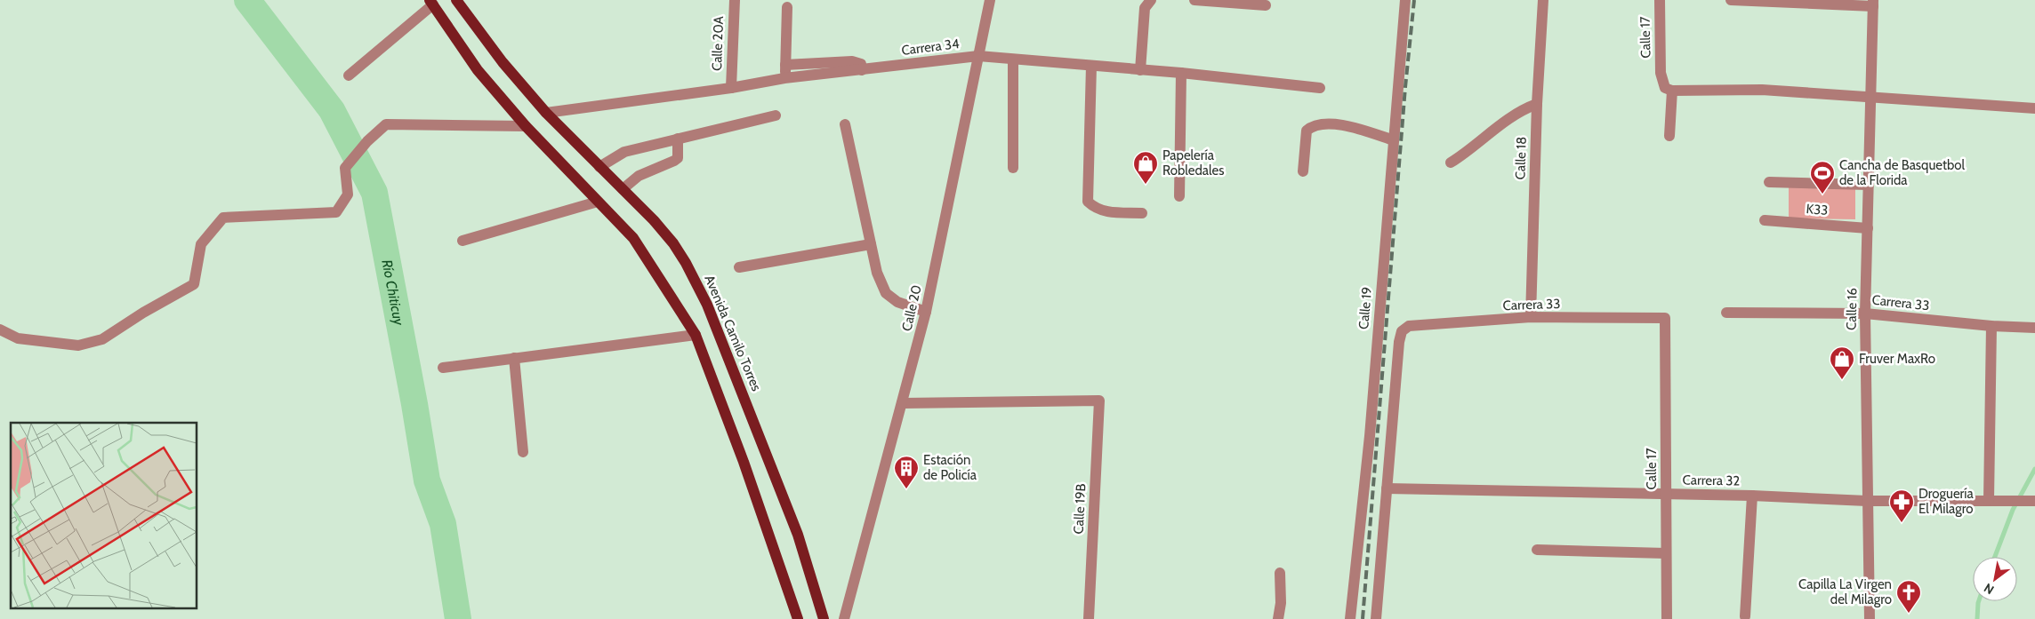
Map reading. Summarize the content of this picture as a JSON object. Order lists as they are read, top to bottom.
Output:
{
  "streets": {
    "main road": ["Avenida Camilo Torres"],
    "street": [
      "Calle 17",
      "Calle 20A",
      "Carrera 34",
      "Calle 18",
      "K33",
      "Carrera 33",
      "Calle 20",
      "Calle 19",
      "Calle 16",
      "Carrera 32",
      "Calle 19B"
    ]
  },
  "crossings": [
    ["Calle 17", "Carrera 33"],
    ["Calle 17", "Carrera 32"],
    ["Calle 20A", "Carrera 34"],
    ["Carrera 34", "Calle 20"],
    ["Carrera 34", "Avenida Camilo Torres"],
    ["Calle 18", "Carrera 33"],
    ["K33", "Calle 16"],
    ["Carrera 33", "Calle 16"],
    ["Carrera 33", "Carrera 32"],
    ["Calle 20", "Calle 19B"],
    ["Calle 16", "Carrera 32"]
  ],
  "water": ["Río Chiticuy"],
  "places": {
    "shop": ["Papelería Robledales", "Fruver MaxRo"],
    "sports": ["Cancha de Basquetbol de la Florida"],
    "building": ["Estación de Policía"],
    "pharmacy": ["Droguería El Milagro"],
    "church": ["Capilla La Virgen del Milagro"]
  },
  "north": "bottom left"
}
